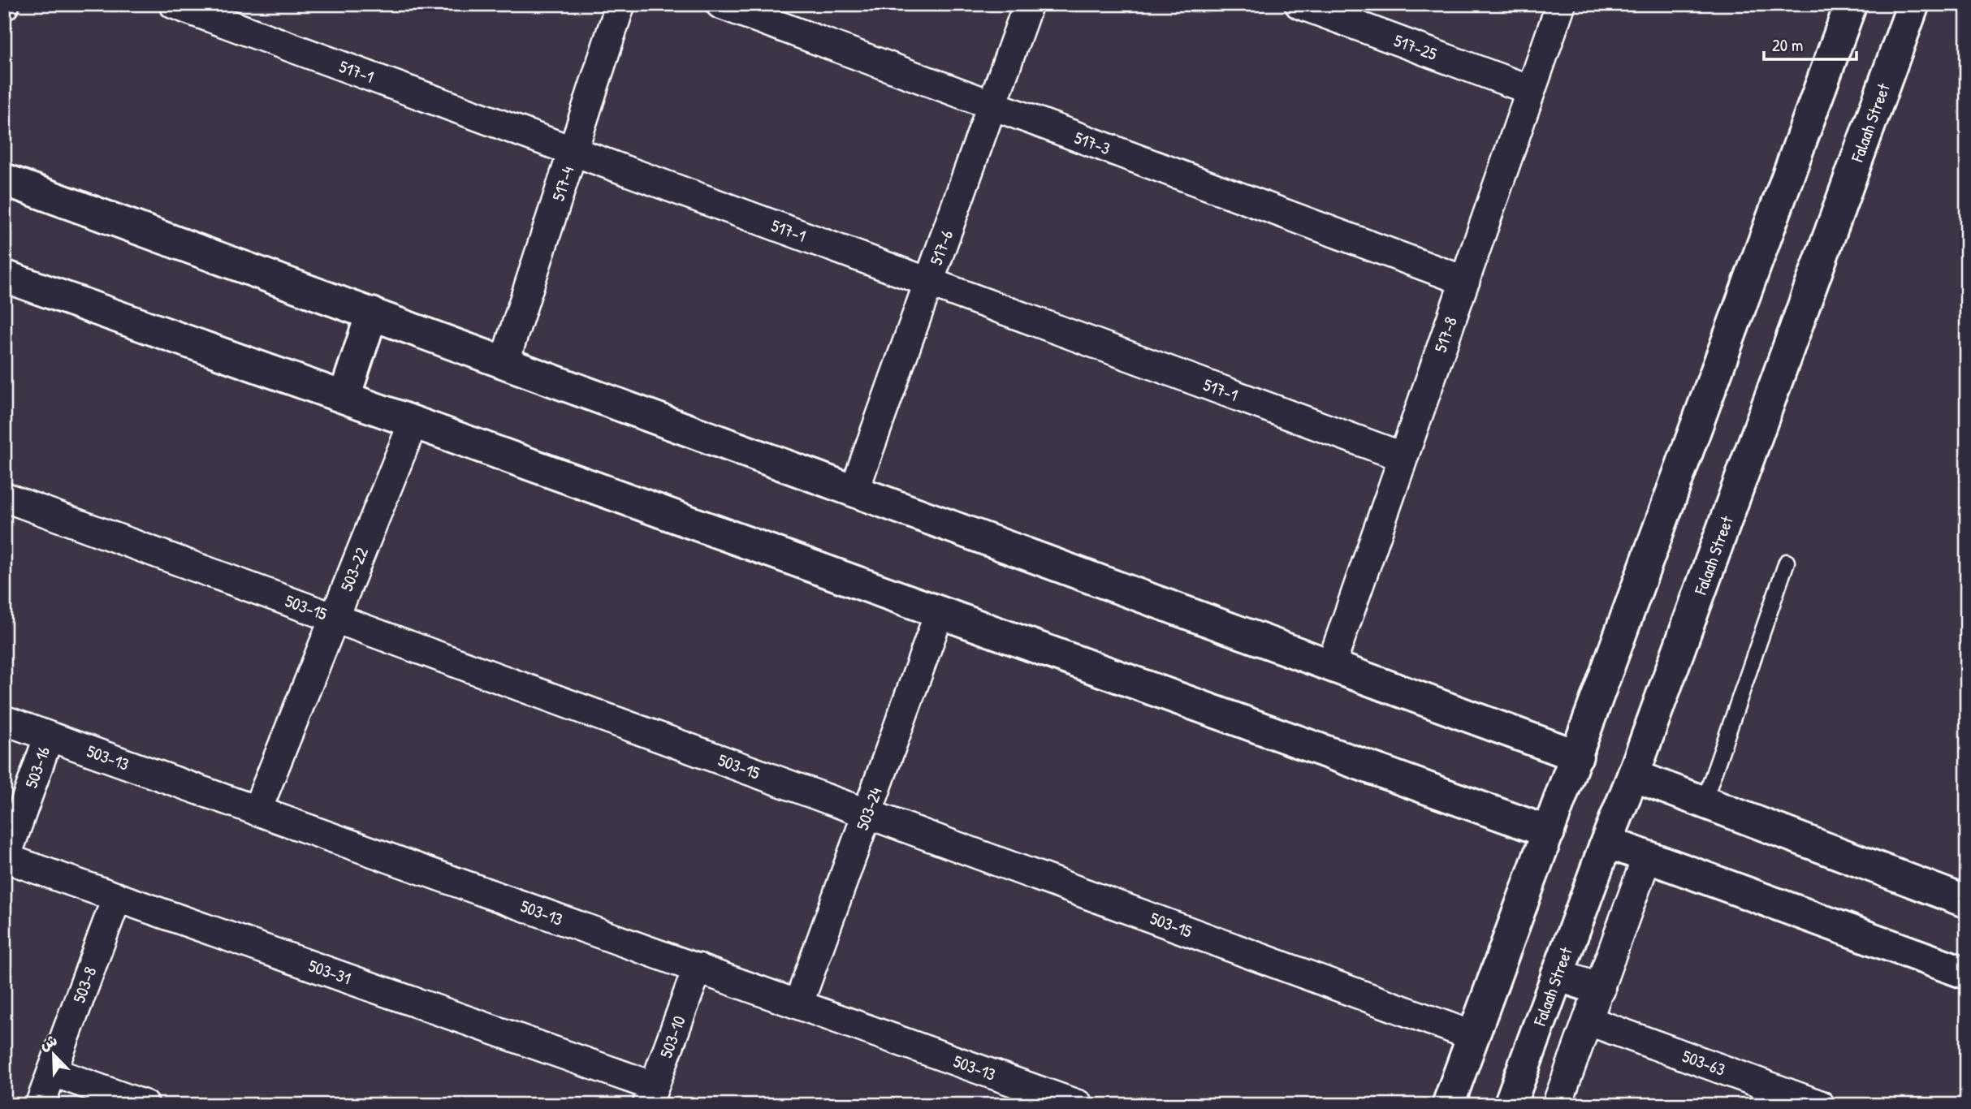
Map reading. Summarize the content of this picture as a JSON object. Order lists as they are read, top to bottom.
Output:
{
  "streets": {
    "street": [
      "517-25",
      "517-1",
      "Falaah Street",
      "517-3",
      "517-4",
      "517-6",
      "517-8",
      "503-22",
      "503-15",
      "503-13",
      "503-16",
      "503-24",
      "503-31",
      "503-8",
      "503-10",
      "503-63"
    ]
  },
  "crossings": [
    ["517-25", "517-8"],
    ["517-1", "517-4"],
    ["517-1", "517-6"],
    ["517-1", "517-8"],
    ["517-3", "517-6"],
    ["517-3", "517-8"],
    ["503-22", "503-15"],
    ["503-22", "503-13"],
    ["503-15", "503-24"],
    ["503-13", "503-16"],
    ["503-13", "503-24"],
    ["503-13", "503-10"],
    ["503-16", "503-31"],
    ["503-31", "503-8"],
    ["503-31", "503-10"]
  ],
  "scale_bar": "20 m",
  "north": "top left"
}
